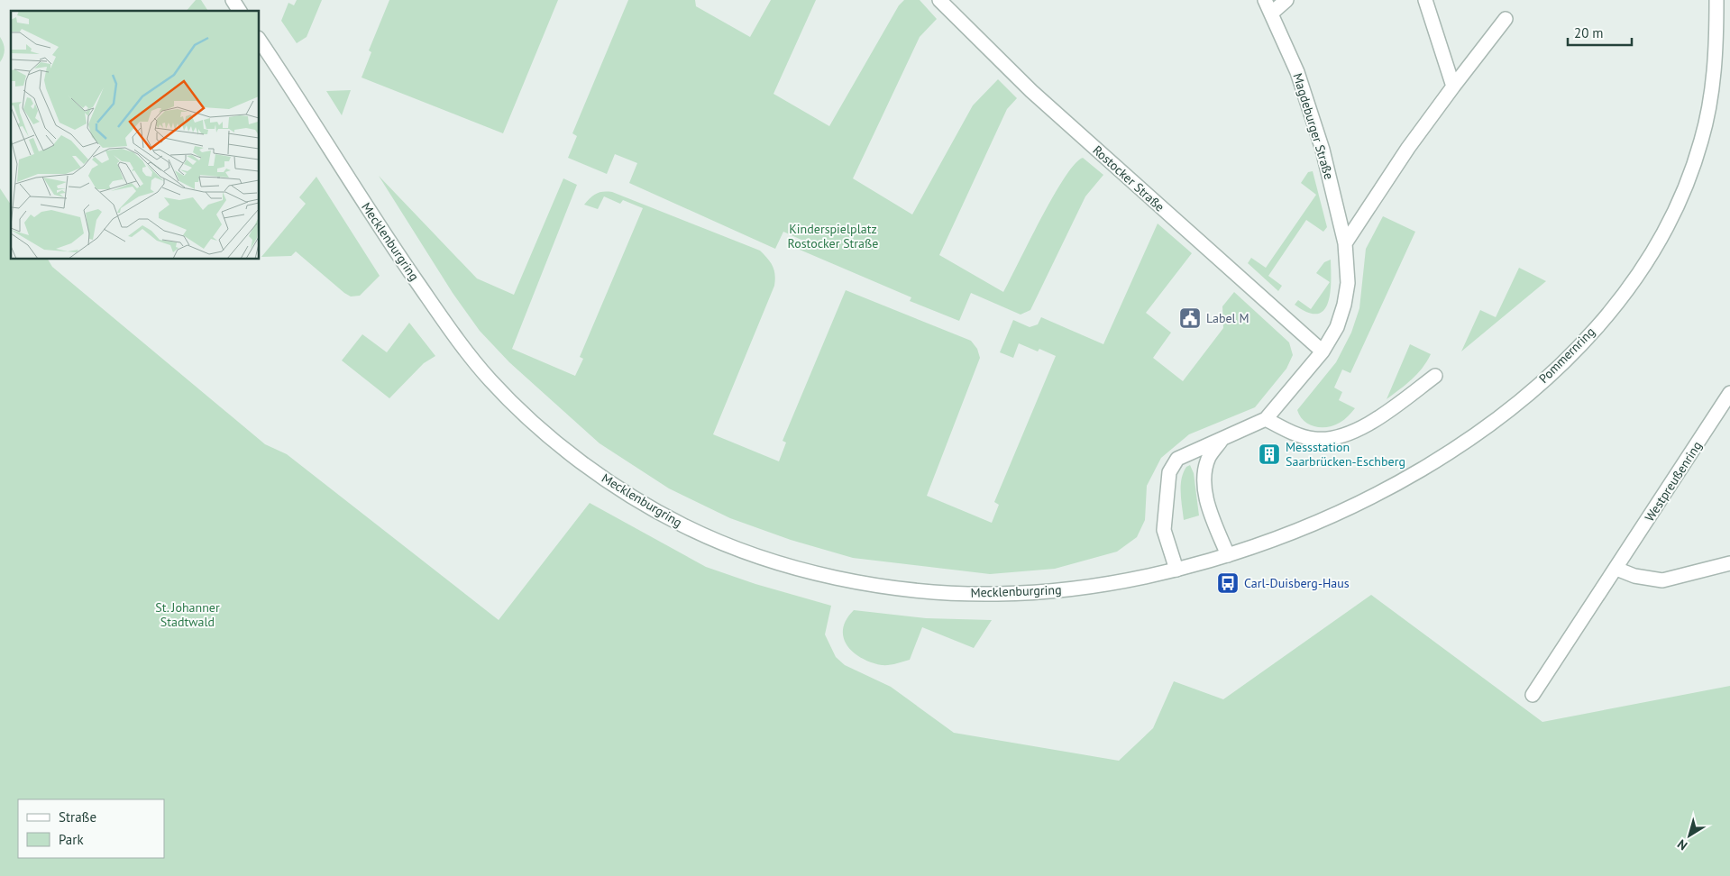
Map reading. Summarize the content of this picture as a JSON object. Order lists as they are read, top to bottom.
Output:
{
  "streets": {
    "street": [
      "Magdeburger Straße",
      "Rostocker Straße",
      "Mecklenburgring",
      "Pommernring",
      "Westpreußenring"
    ]
  },
  "crossings": [
    ["Magdeburger Straße", "Rostocker Straße"],
    ["Magdeburger Straße", "Mecklenburgring"],
    ["Magdeburger Straße", "Pommernring"],
    ["Mecklenburgring", "Pommernring"]
  ],
  "parks": ["Kinderspielplatz Rostocker Straße", "St. Johanner Stadtwald"],
  "places": {
    "public building": ["Label M"],
    "building": ["Messstation Saarbrücken-Eschberg"],
    "bus stop": ["Carl-Duisberg-Haus"]
  },
  "legend": ["Straße", "Park"],
  "scale_bar": "20 m",
  "north": "bottom left"
}
